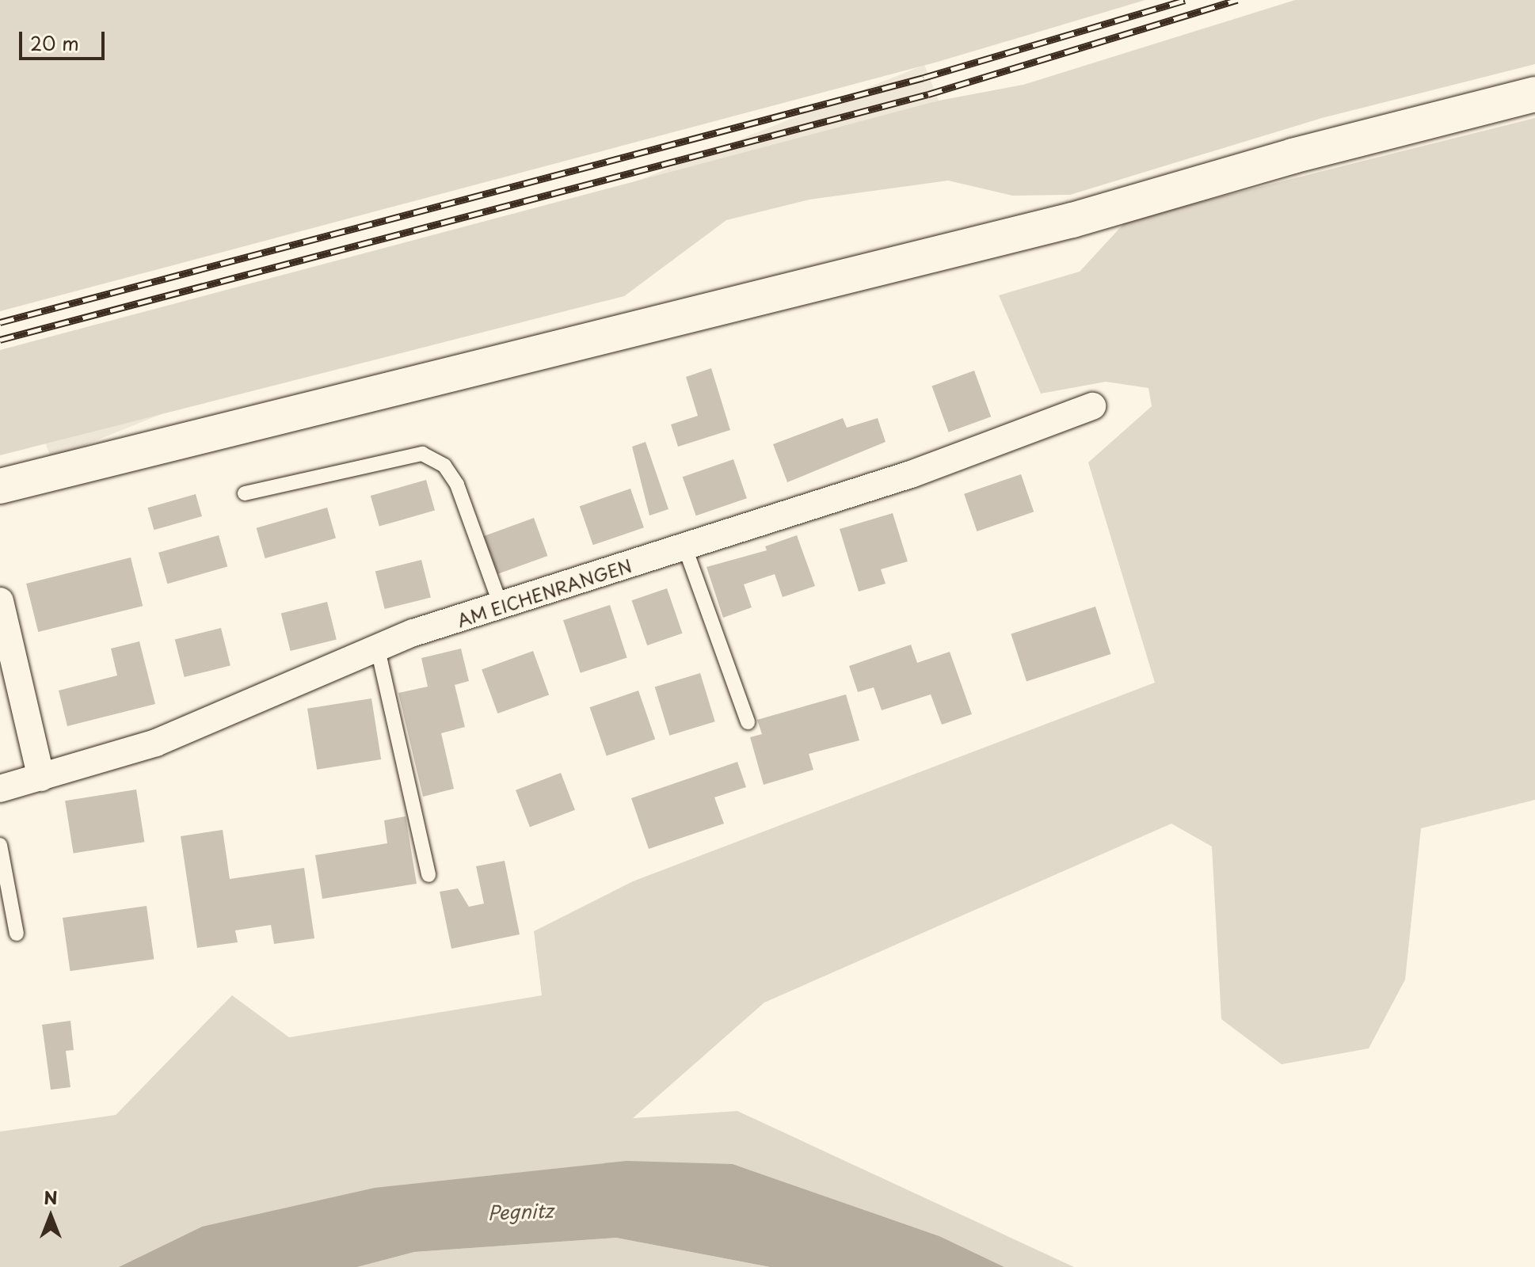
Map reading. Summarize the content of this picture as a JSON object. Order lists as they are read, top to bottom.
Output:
{
  "streets": {
    "street": ["AM EICHENRANGEN"]
  },
  "water": ["Pegnitz"],
  "scale_bar": "20 m",
  "north": "top"
}
